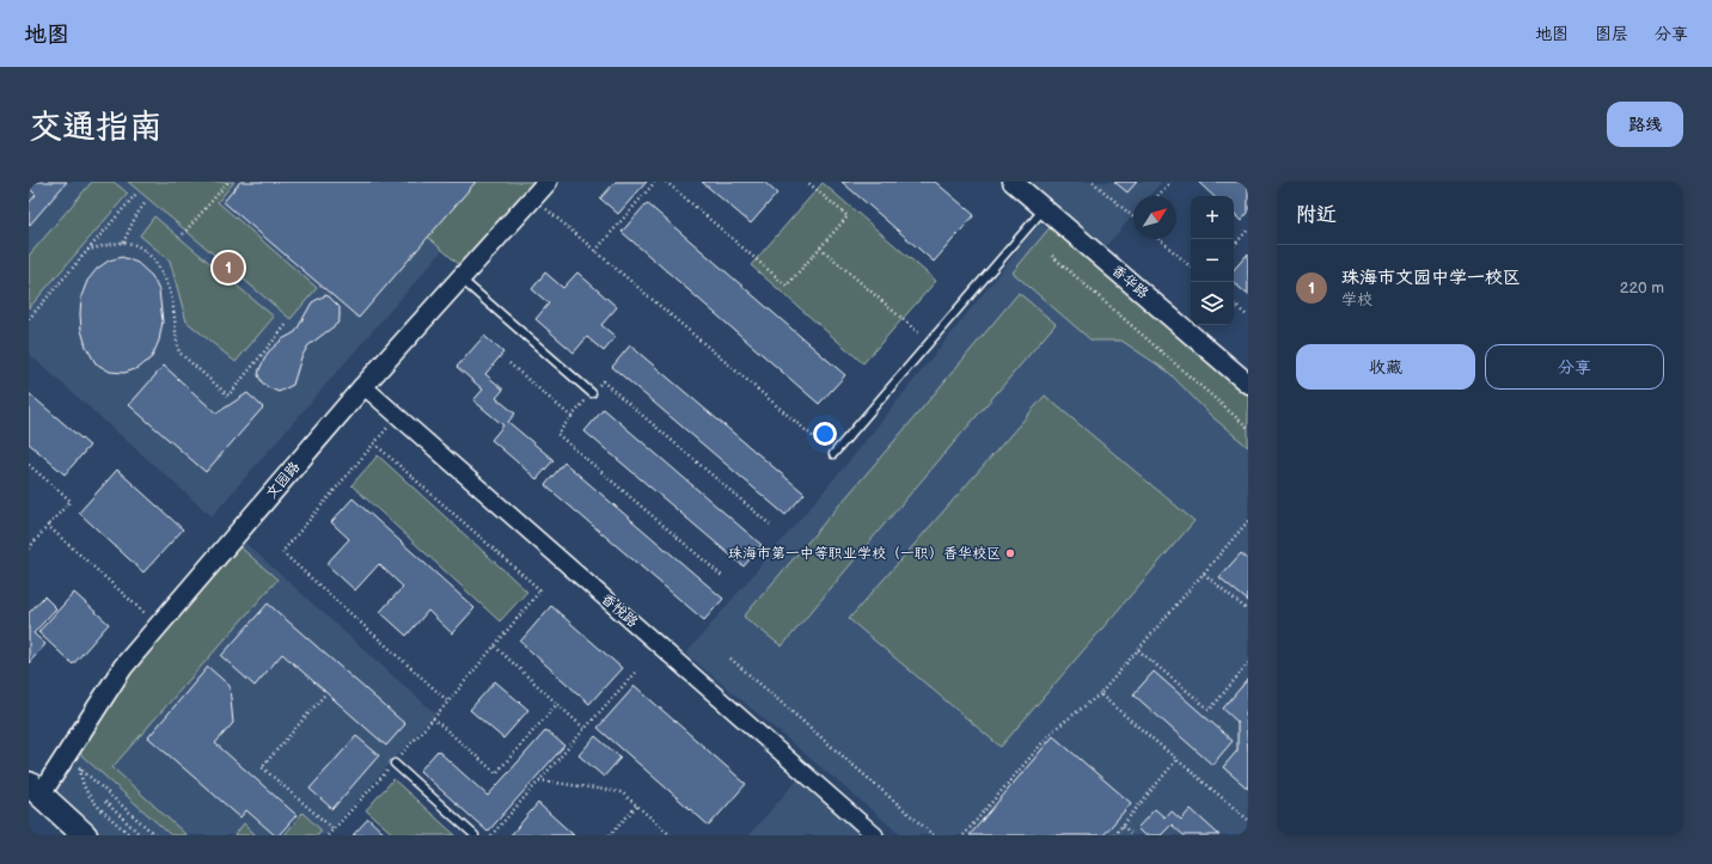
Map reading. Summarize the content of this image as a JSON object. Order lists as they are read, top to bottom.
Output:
{
  "streets": {
    "street": ["香华路", "文园路", "香悅路"]
  },
  "crossings": [
    ["文园路", "香悅路"]
  ],
  "places": ["珠海市第一中等职业学校（一职）香华校区"],
  "north": "top right",
  "page": {
    "header": "地图",
    "nav": ["地图", "图层", "分享"],
    "buttons": [
      "路线",
      ["收藏", "分享"]
    ],
    "title": "交通指南",
    "heading": "附近",
    "map_buttons": ["+", "−"],
    "list": [
      {
        "mark": "1",
        "name": "珠海市文园中学一校区",
        "note": "学校",
        "value": "220 m"
      }
    ],
    "pins": "1"
  }
}
